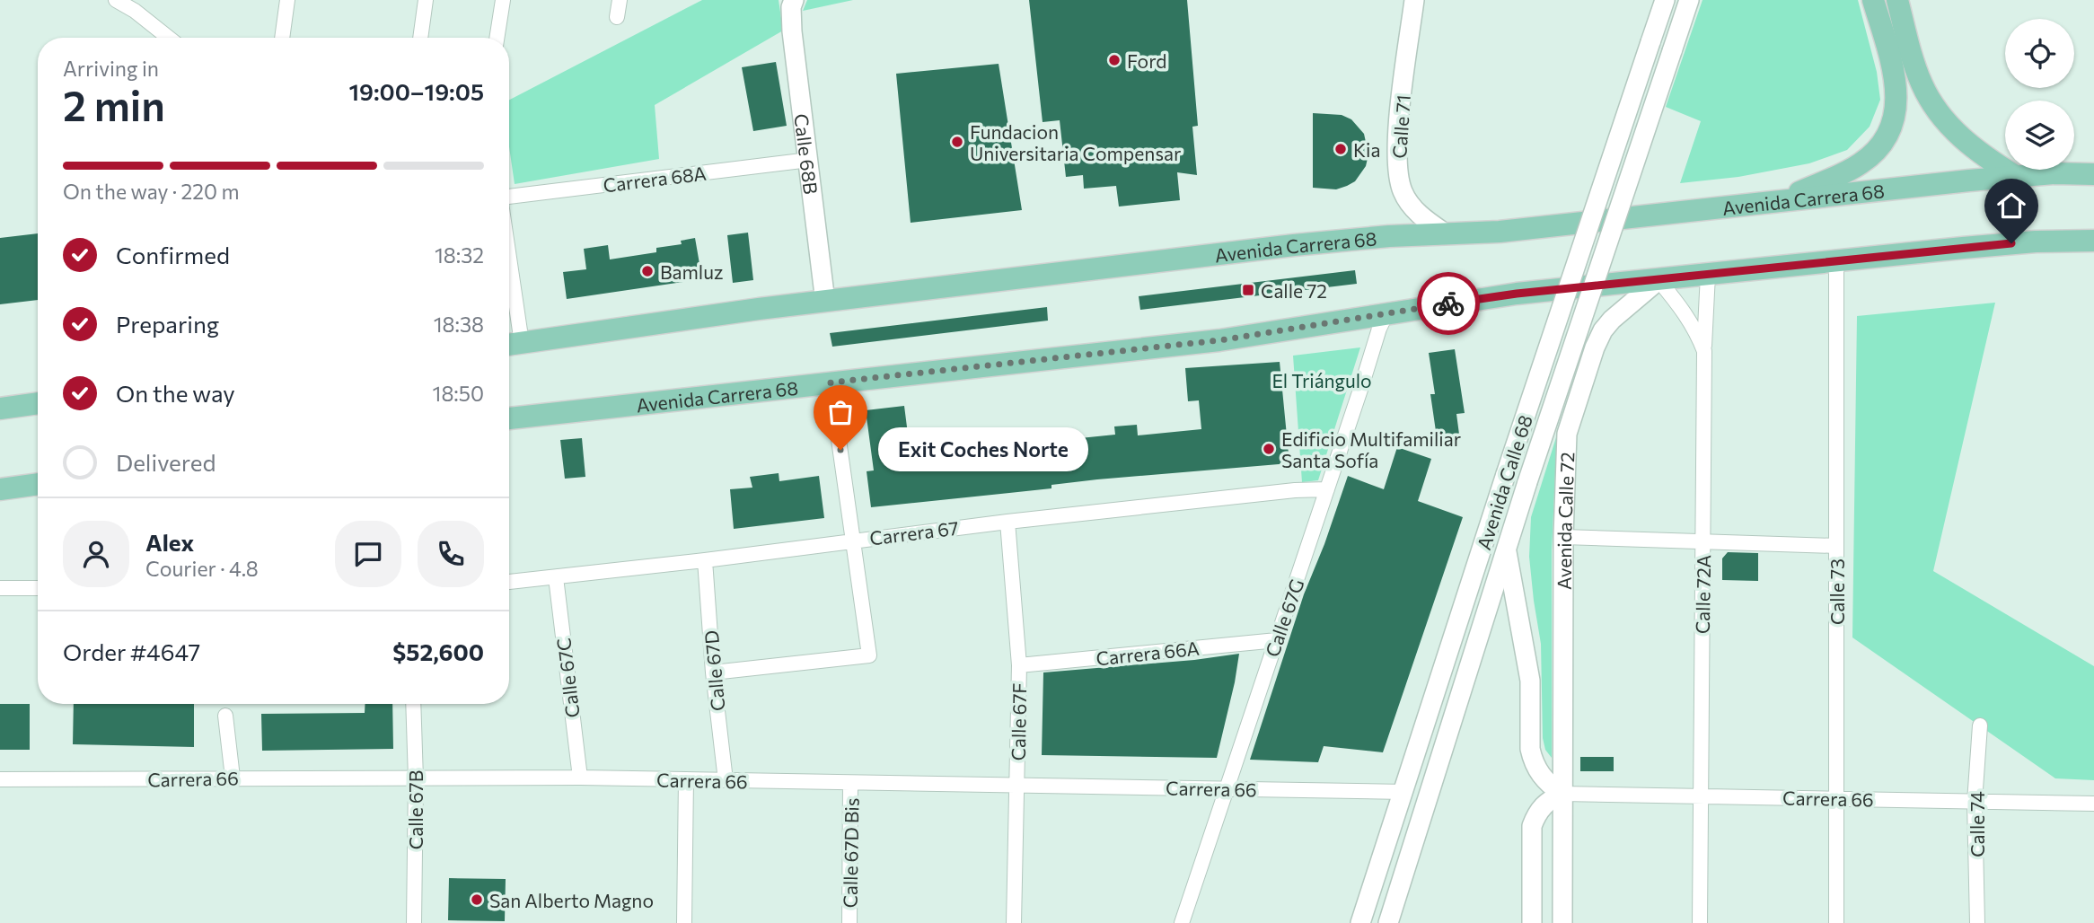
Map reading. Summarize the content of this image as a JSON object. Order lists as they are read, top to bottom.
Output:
{
  "streets": {
    "main road": [
      "Calle 71",
      "Calle 68B",
      "Avenida Carrera 68",
      "Avenida Calle 68",
      "Avenida Calle 72"
    ],
    "street": [
      "Carrera 68A",
      "Carrera 67",
      "Calle 73",
      "Calle 72A",
      "Calle 67G",
      "Carrera 66A",
      "Calle 67D",
      "Calle 67C",
      "Calle 67F",
      "Carrera 66",
      "Calle 67B",
      "Calle 74",
      "Calle 67D Bis"
    ]
  },
  "crossings": [
    ["Calle 71", "Avenida Carrera 68"],
    ["Calle 68B", "Carrera 68A"],
    ["Calle 68B", "Avenida Carrera 68"],
    ["Avenida Carrera 68", "Avenida Calle 72"],
    ["Avenida Carrera 68", "Calle 73"],
    ["Avenida Carrera 68", "Calle 72A"],
    ["Avenida Carrera 68", "Calle 67G"],
    ["Avenida Calle 68", "Carrera 66"],
    ["Avenida Calle 72", "Calle 72A"],
    ["Avenida Calle 72", "Carrera 66"],
    ["Carrera 67", "Calle 67G"],
    ["Carrera 67", "Calle 67D"],
    ["Carrera 67", "Calle 67C"],
    ["Carrera 67", "Calle 67F"],
    ["Calle 73", "Carrera 66"],
    ["Calle 72A", "Carrera 66"],
    ["Calle 67G", "Carrera 66A"],
    ["Calle 67G", "Carrera 66"],
    ["Carrera 66A", "Calle 67F"],
    ["Calle 67D", "Carrera 66"],
    ["Calle 67C", "Carrera 66"],
    ["Calle 67F", "Carrera 66"],
    ["Carrera 66", "Calle 67B"],
    ["Carrera 66", "Calle 74"],
    ["Carrera 66", "Calle 67D Bis"]
  ],
  "parks": ["El Triángulo"],
  "places": {
    "other": [
      "Ford",
      "Fundacion Universitaria Compensar",
      "Kia",
      "Bamluz",
      "Edificio Multifamiliar Santa Sofía",
      "Exit Coches Norte",
      "San Alberto Magno"
    ],
    "transit": ["Calle 72"]
  },
  "page": {
    "heading": ["2 min", "Arriving in", "19:00–19:05"],
    "panel": [
      "Alex",
      "Courier · 4.8",
      "Order #4647",
      "$52,600"
    ],
    "bar": "On the way · 220 m",
    "list": [
      ["Confirmed", "18:32"],
      ["Preparing", "18:38"],
      ["On the way", "18:50"],
      "Delivered"
    ],
    "bubble": "Exit Coches Norte"
  }
}
